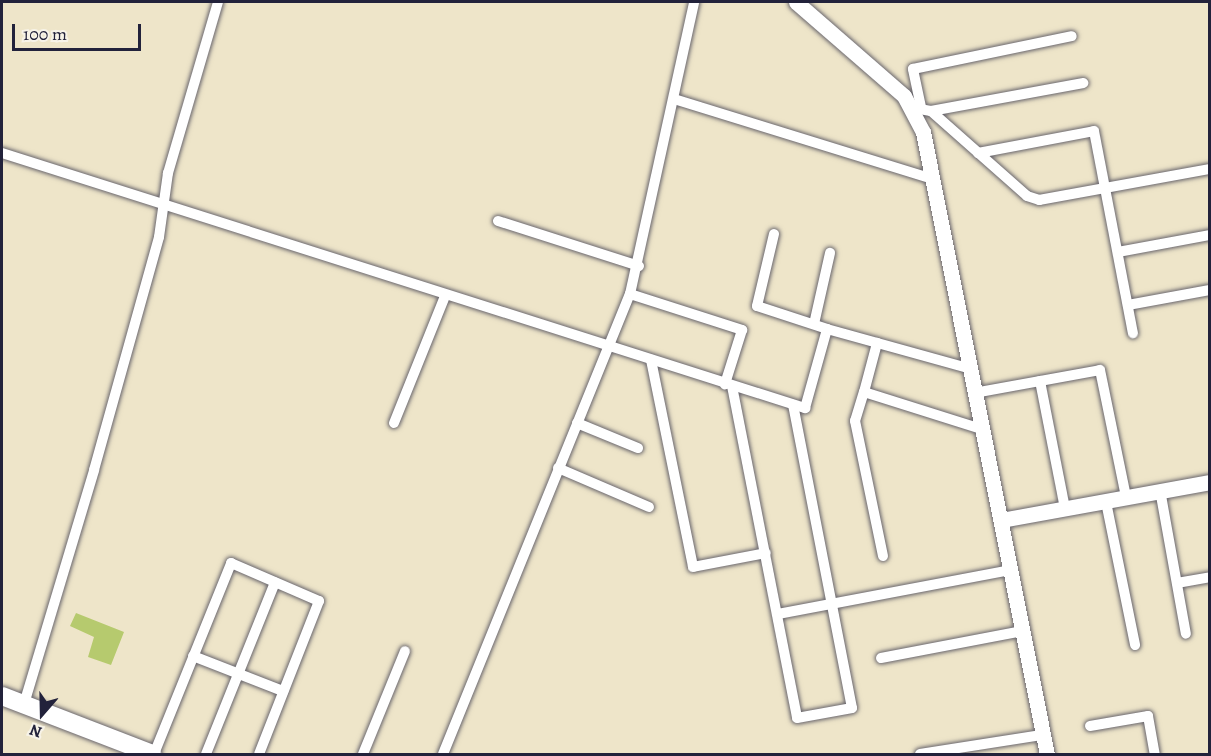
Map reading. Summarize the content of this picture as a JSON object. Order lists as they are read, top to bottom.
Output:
{
  "scale_bar": "100 m",
  "north": "bottom"
}
